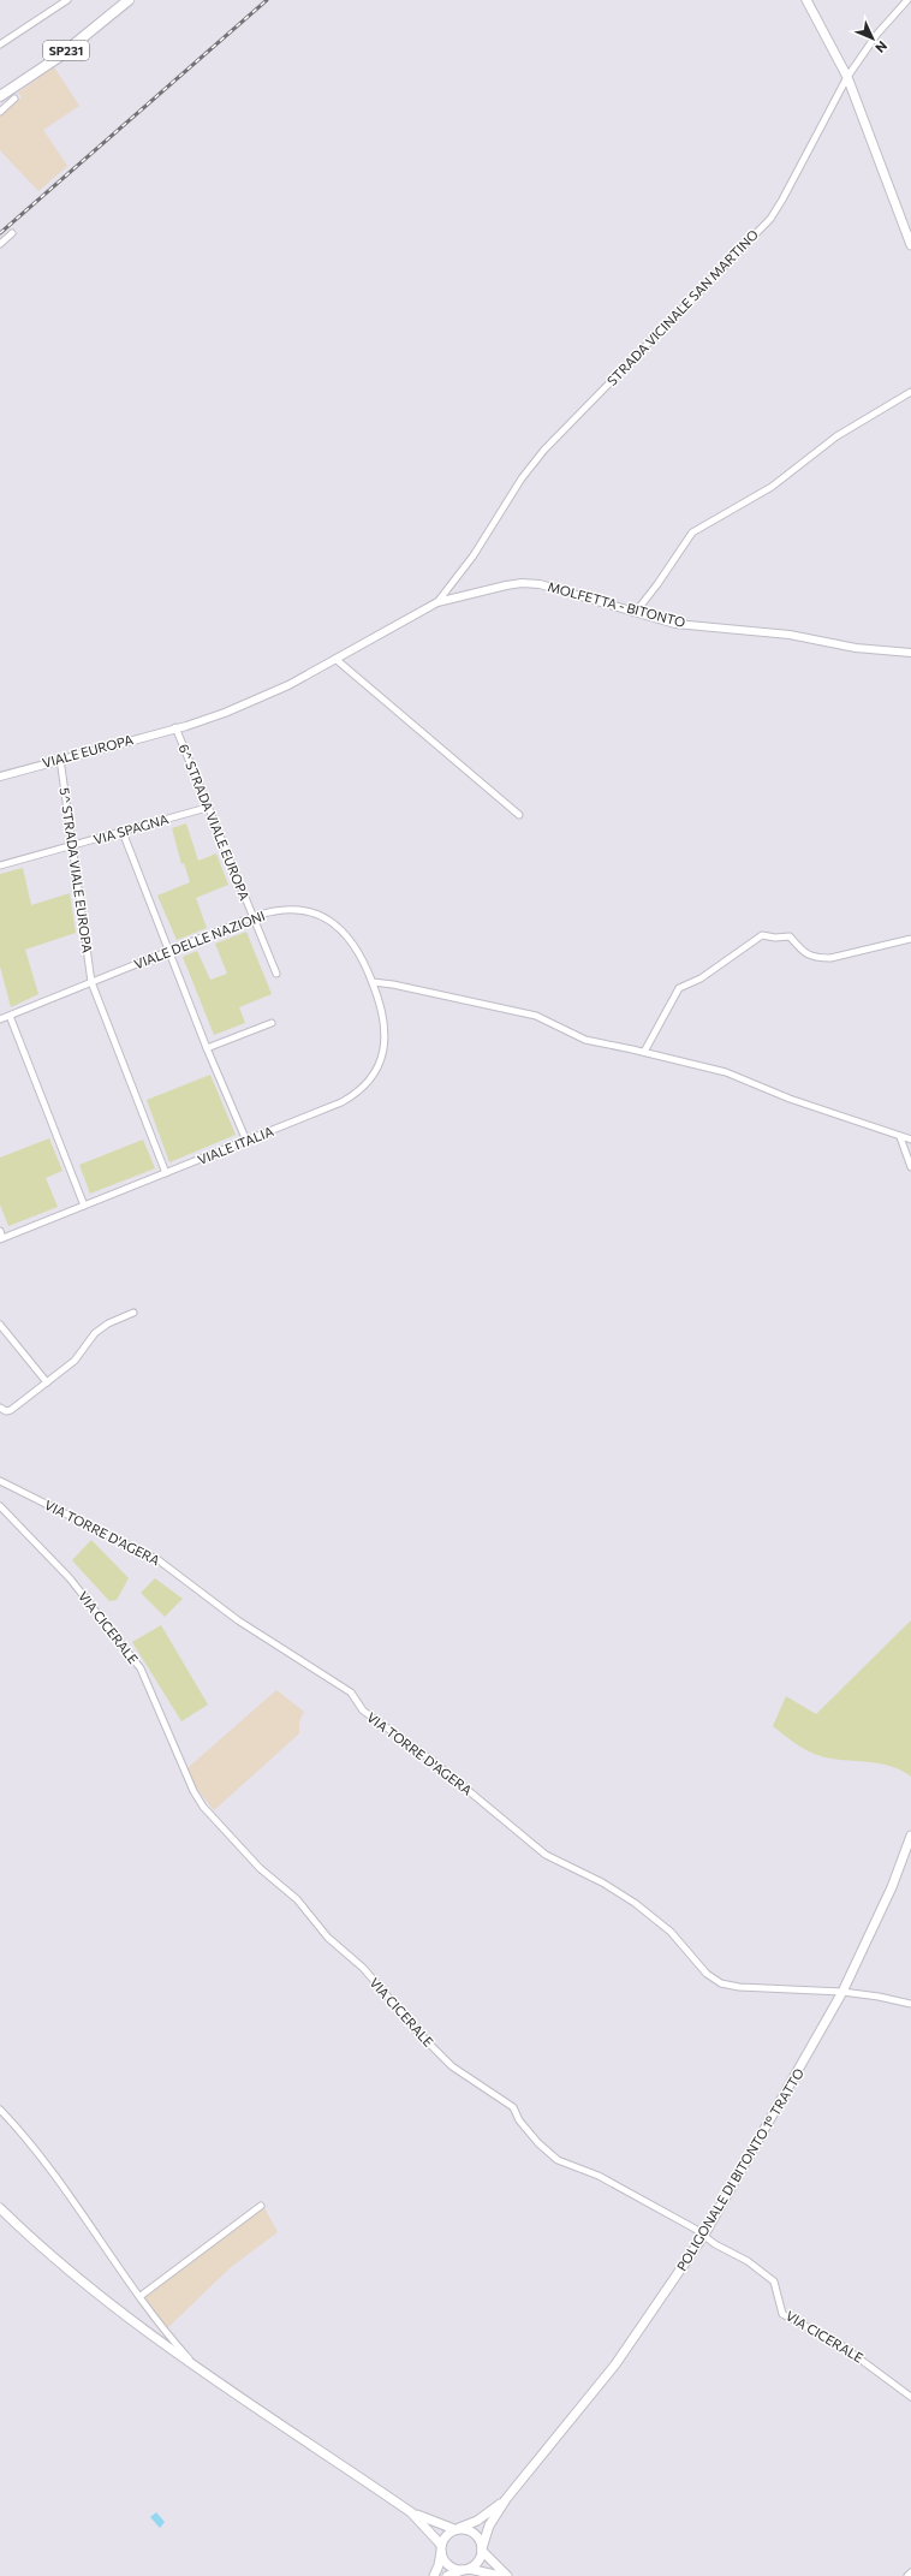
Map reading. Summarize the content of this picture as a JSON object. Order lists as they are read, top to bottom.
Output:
{
  "streets": {
    "main road": ["SP231", "POLIGONALE DI BITONTO 1° TRATTO"],
    "street": [
      "STRADA VICINALE SAN MARTINO",
      "MOLFETTA - BITONTO",
      "VIALE EUROPA",
      "6^ STRADA VIALE EUROPA",
      "VIA SPAGNA",
      "5^ STRADA VIALE EUROPA",
      "VIALE DELLE NAZIONI",
      "VIALE ITALIA",
      "VIA TORRE D'AGERA",
      "VIA CICERALE"
    ]
  },
  "crossings": [
    ["STRADA VICINALE SAN MARTINO", "MOLFETTA - BITONTO"],
    ["MOLFETTA - BITONTO", "VIALE EUROPA"],
    ["VIALE EUROPA", "6^ STRADA VIALE EUROPA"],
    ["VIALE EUROPA", "5^ STRADA VIALE EUROPA"],
    ["6^ STRADA VIALE EUROPA", "VIA SPAGNA"],
    ["6^ STRADA VIALE EUROPA", "VIALE DELLE NAZIONI"],
    ["VIA SPAGNA", "5^ STRADA VIALE EUROPA"],
    ["5^ STRADA VIALE EUROPA", "VIALE DELLE NAZIONI"],
    ["5^ STRADA VIALE EUROPA", "VIALE ITALIA"],
    ["VIALE DELLE NAZIONI", "VIALE ITALIA"],
    ["VIA TORRE D'AGERA", "POLIGONALE DI BITONTO 1° TRATTO"],
    ["VIA CICERALE", "POLIGONALE DI BITONTO 1° TRATTO"]
  ],
  "north": "bottom right"
}
